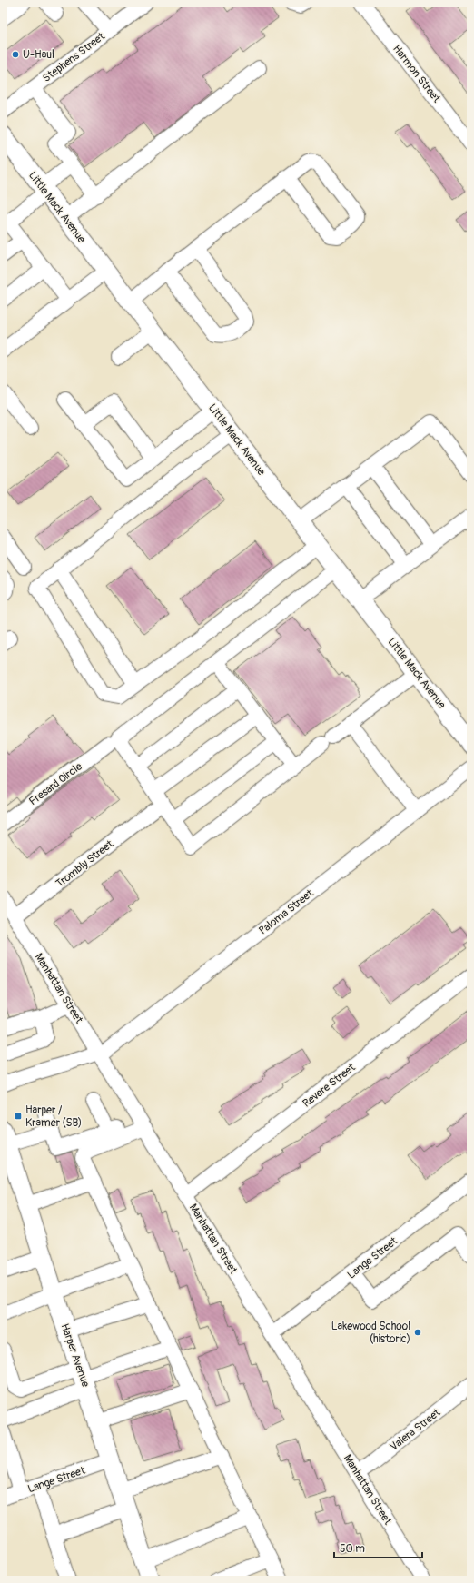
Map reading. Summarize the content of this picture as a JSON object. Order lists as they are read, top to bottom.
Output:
{
  "streets": {
    "main road": ["Little Mack Avenue", "Harper Avenue"],
    "street": [
      "Stephens Street",
      "Harmon Street",
      "Fresard Circle",
      "Trombly Street",
      "Paloma Street",
      "Manhattan Street",
      "Revere Street",
      "Lange Street",
      "Valera Street"
    ]
  },
  "crossings": [
    ["Little Mack Avenue", "Fresard Circle"],
    ["Trombly Street", "Manhattan Street"],
    ["Paloma Street", "Manhattan Street"],
    ["Manhattan Street", "Revere Street"],
    ["Manhattan Street", "Lange Street"],
    ["Manhattan Street", "Valera Street"],
    ["Lange Street", "Harper Avenue"]
  ],
  "places": {
    "other": ["U-Haul", "Lakewood School (historic)"],
    "transit": ["Harper / Kramer (SB)"]
  },
  "scale_bar": "50 m"
}
